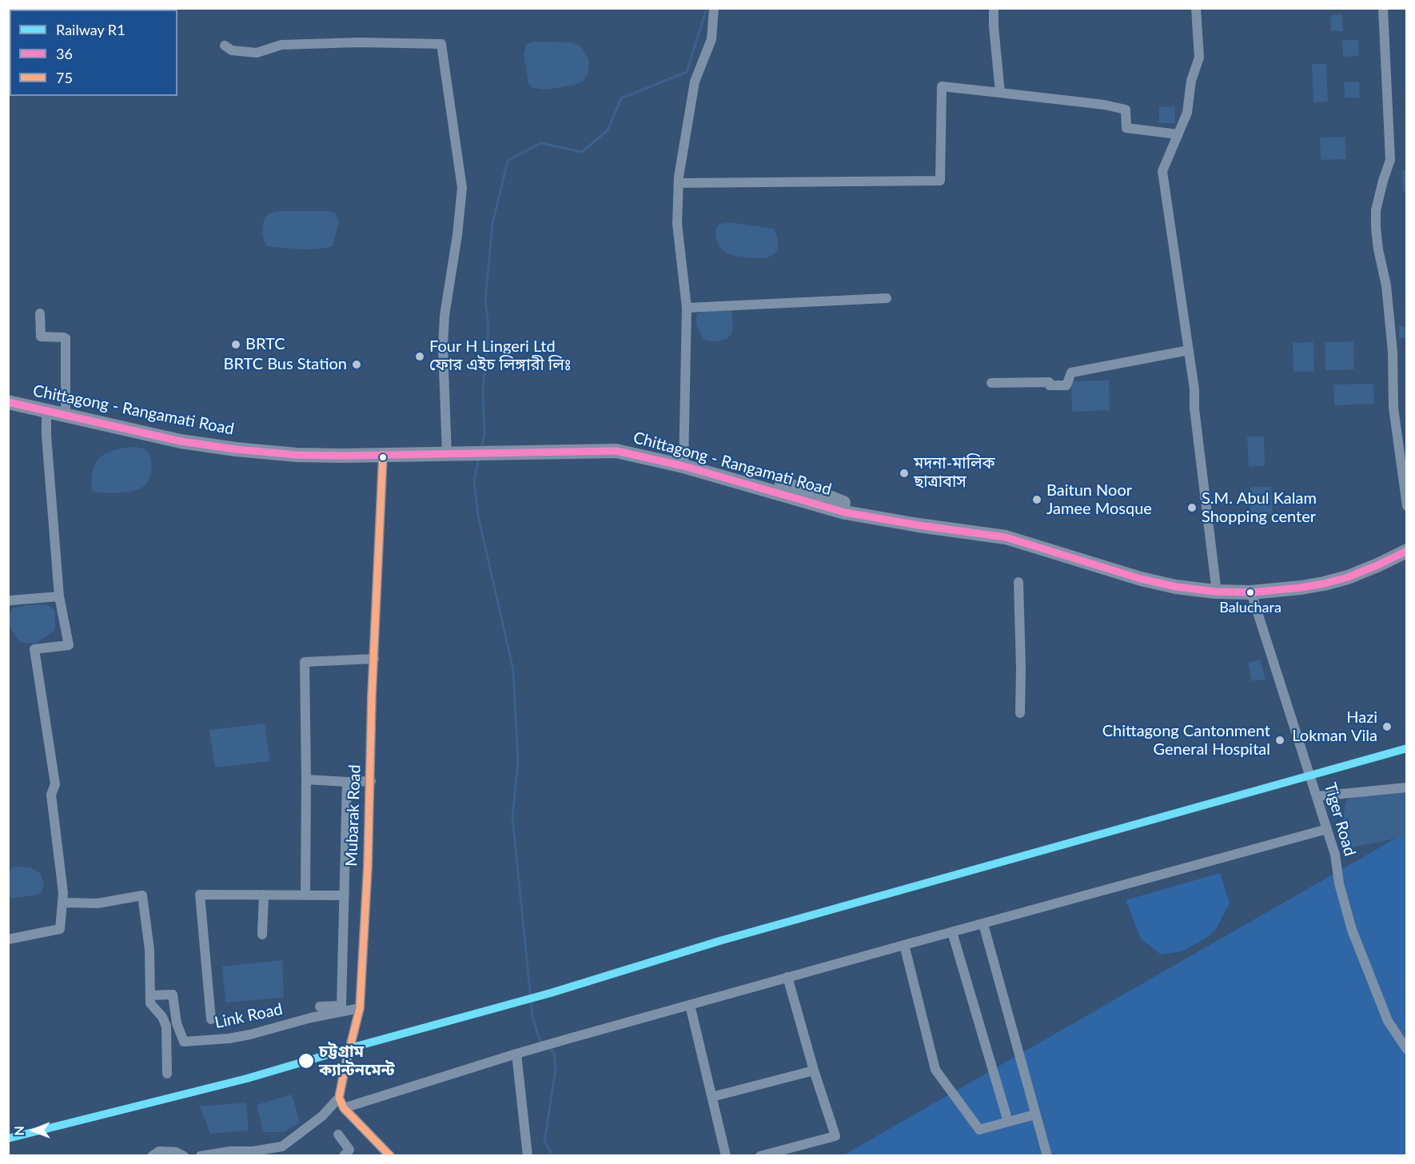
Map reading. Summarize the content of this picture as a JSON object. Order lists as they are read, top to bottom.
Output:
{
  "streets": {
    "highway": ["Chittagong - Rangamati Road"],
    "street": ["Mubarak Road", "Tiger Road", "Link Road"]
  },
  "crossings": [
    ["Chittagong - Rangamati Road", "Mubarak Road"],
    ["Chittagong - Rangamati Road", "Tiger Road"],
    ["Mubarak Road", "Link Road"]
  ],
  "places": [
    "BRTC",
    "Four H Lingeri Ltd ফোর এইচ লিঙ্গারী লিঃ",
    "BRTC Bus Station",
    "মদনা-মালিক ছাত্রাবাস",
    "Baitun Noor Jamee Mosque",
    "S.M. Abul Kalam Shopping center",
    "Baluchara",
    "Hazi Lokman Vila",
    "Chittagong Cantonment General Hospital",
    "চট্টগ্রাম ক্যান্টনমেন্ট"
  ],
  "lines": ["transit line 36", "transit line 75", "rail line R1"],
  "legend": ["Railway R1", "36", "75"],
  "north": "left"
}
